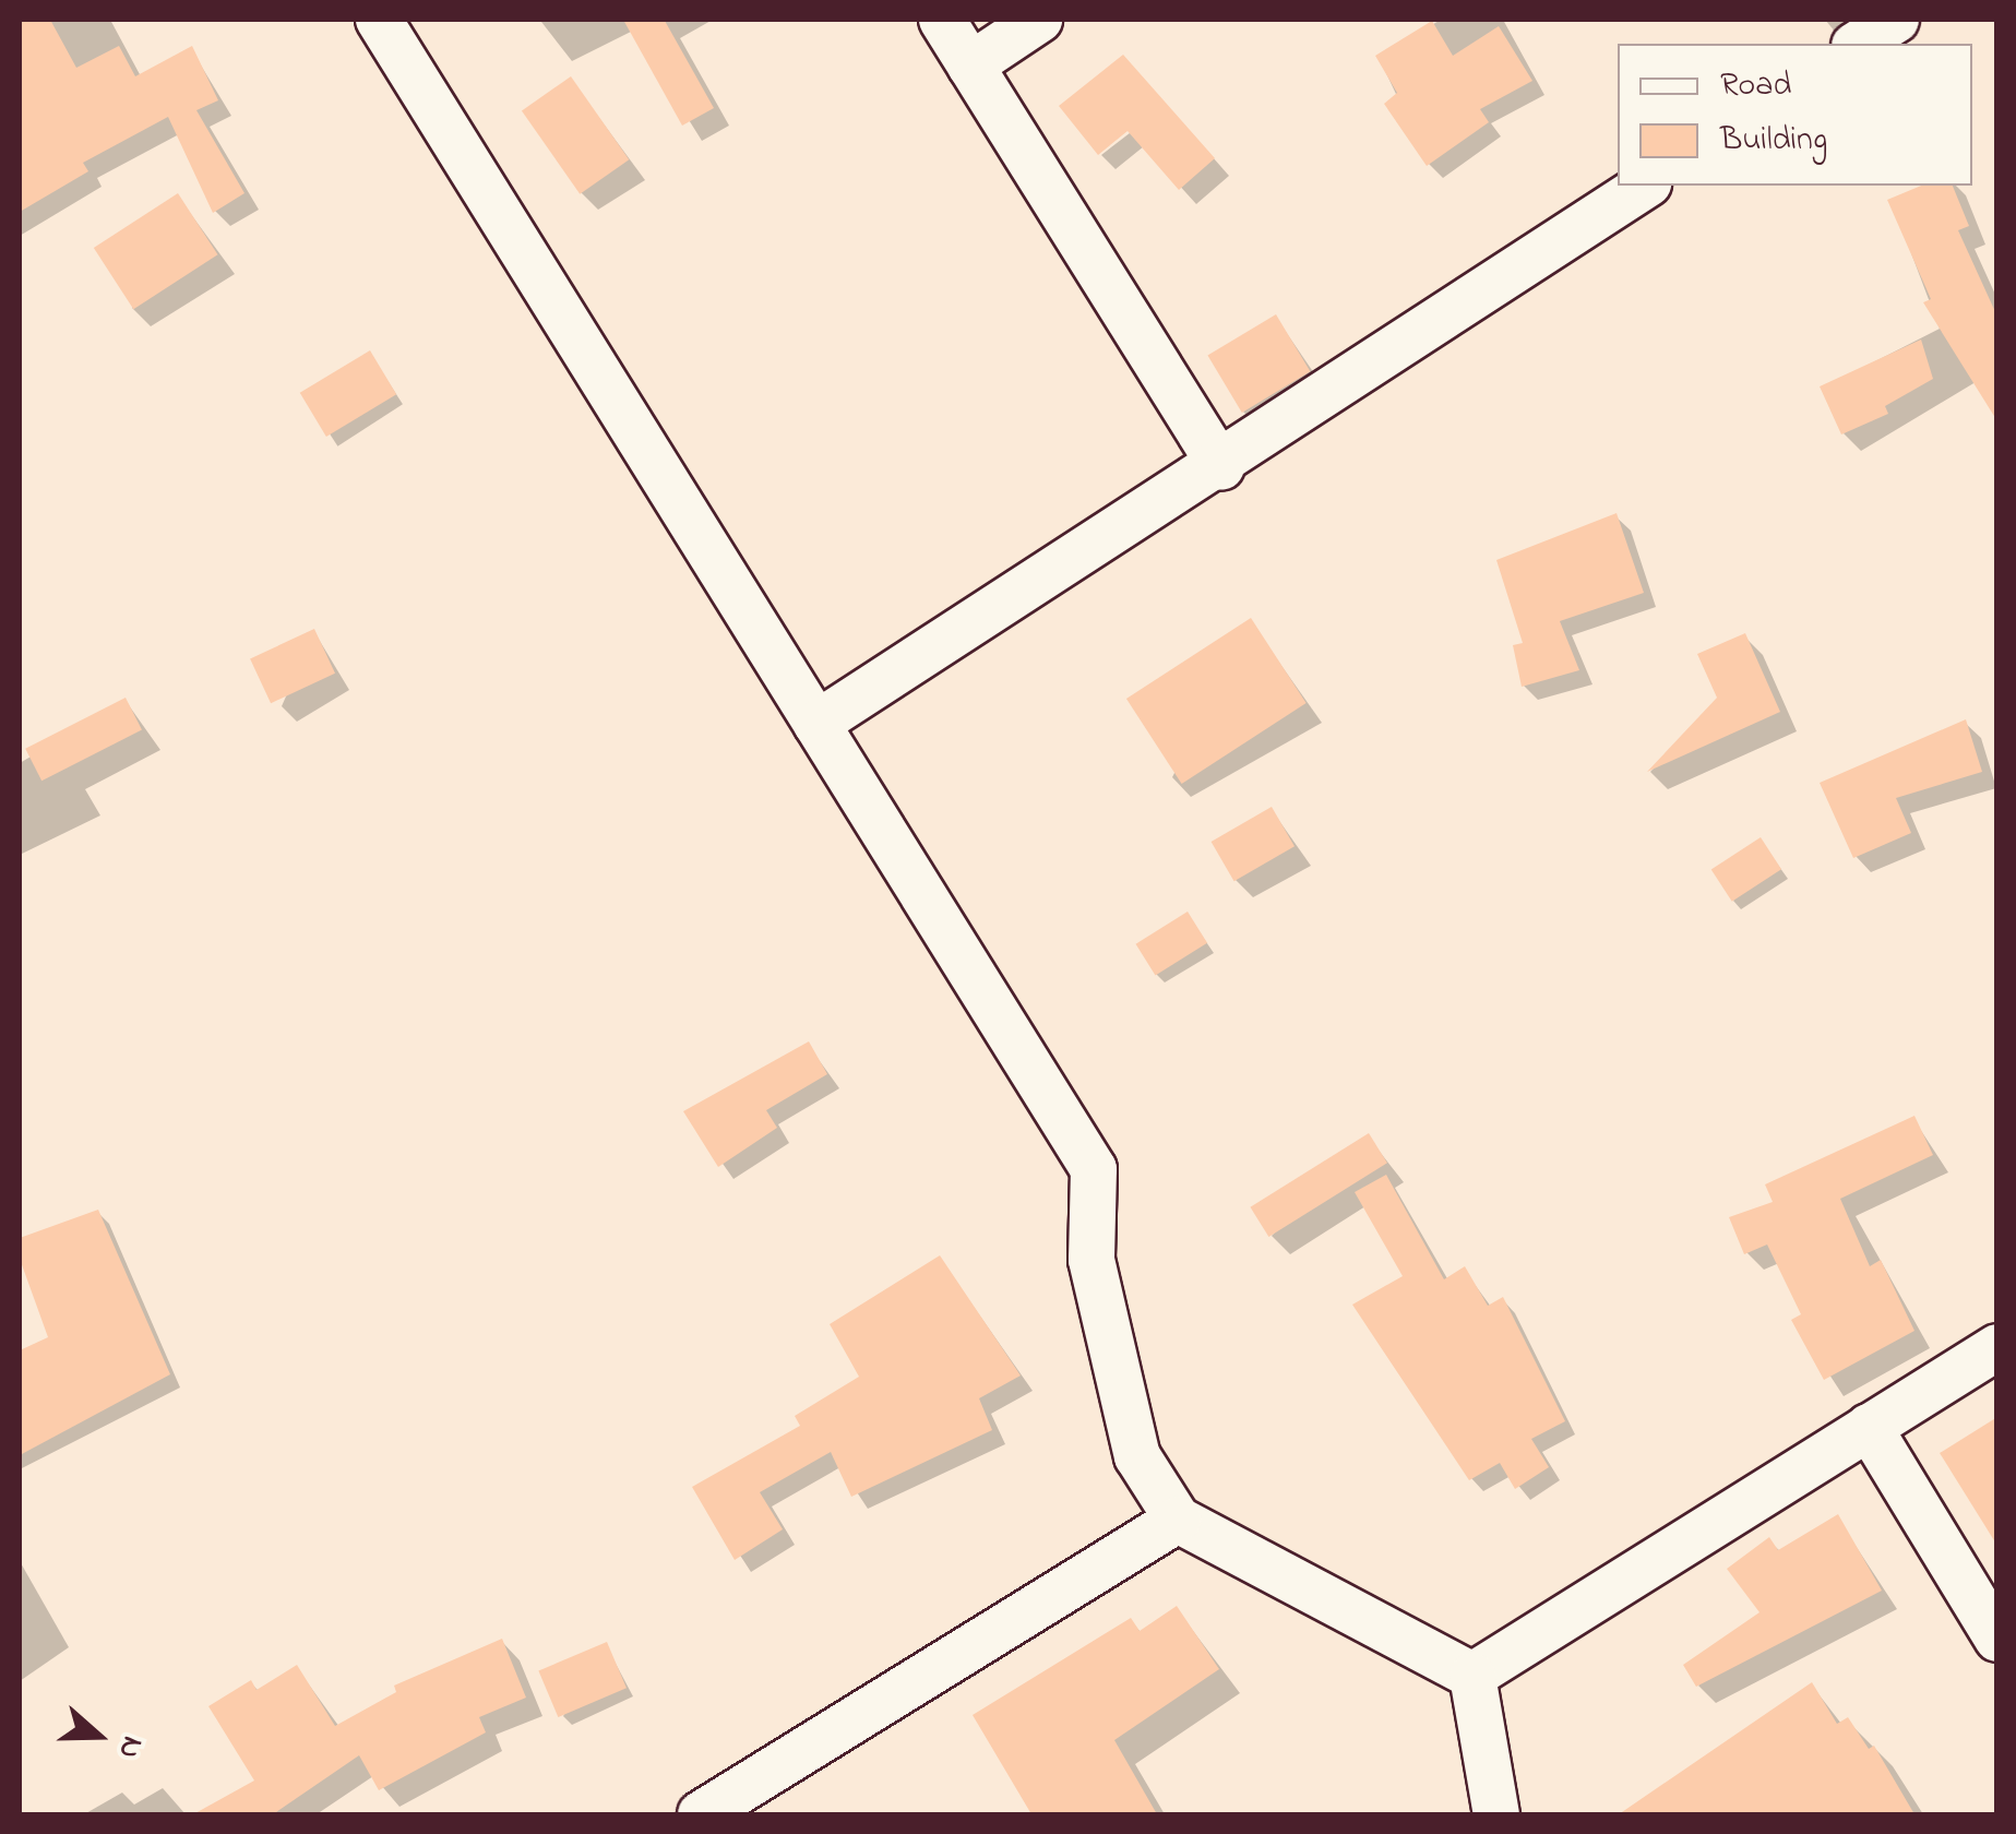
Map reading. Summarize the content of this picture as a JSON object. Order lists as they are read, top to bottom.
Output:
{
  "legend": ["Road", "Building"],
  "north": "right"
}
